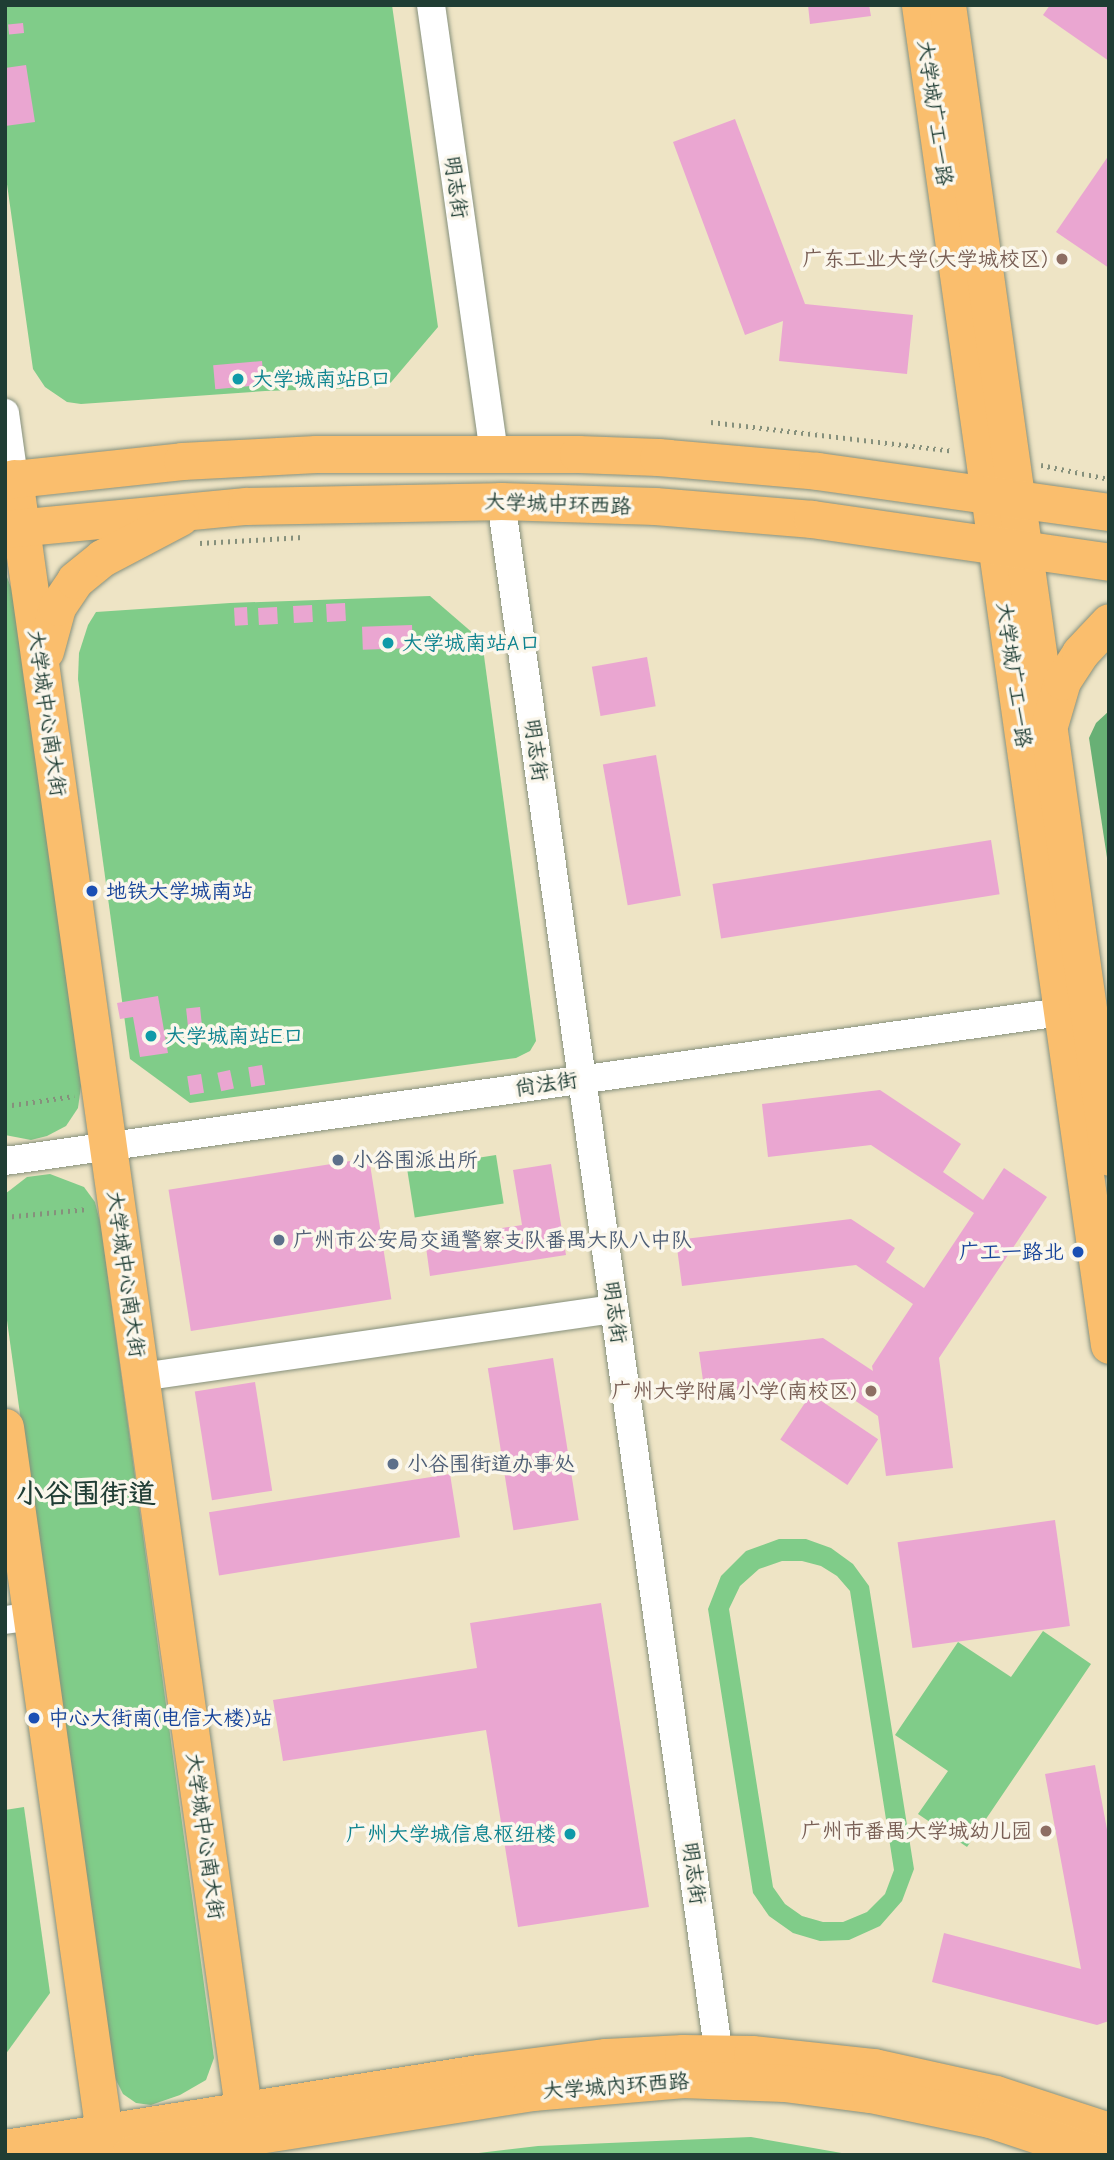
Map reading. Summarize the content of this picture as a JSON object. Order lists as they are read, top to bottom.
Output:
{
  "streets": {
    "main road": [
      "大学城广工一路",
      "大学城中环西路",
      "大学城中心南大街",
      "大学城内环西路"
    ],
    "street": ["明志街", "尚法街"]
  },
  "crossings": [
    ["大学城广工一路", "大学城中环西路"],
    ["大学城广工一路", "尚法街"],
    ["明志街", "大学城中环西路"],
    ["明志街", "尚法街"],
    ["明志街", "大学城内环西路"],
    ["大学城中环西路", "大学城中心南大街"],
    ["大学城中心南大街", "尚法街"],
    ["大学城中心南大街", "大学城内环西路"]
  ],
  "districts": ["小谷围街道"],
  "places": [
    "广东工业大学(大学城校区)",
    "大学城南站B口",
    "大学城南站A口",
    "地铁大学城南站",
    "大学城南站E口",
    "小谷围派出所",
    "广州市公安局交通警察支队番禺大队八中队",
    "广工一路北",
    "广州大学附属小学(南校区)",
    "小谷围街道办事处",
    "中心大街南(电信大楼)站",
    "广州市番禺大学城幼儿园",
    "广州大学城信息枢纽楼"
  ]
}
